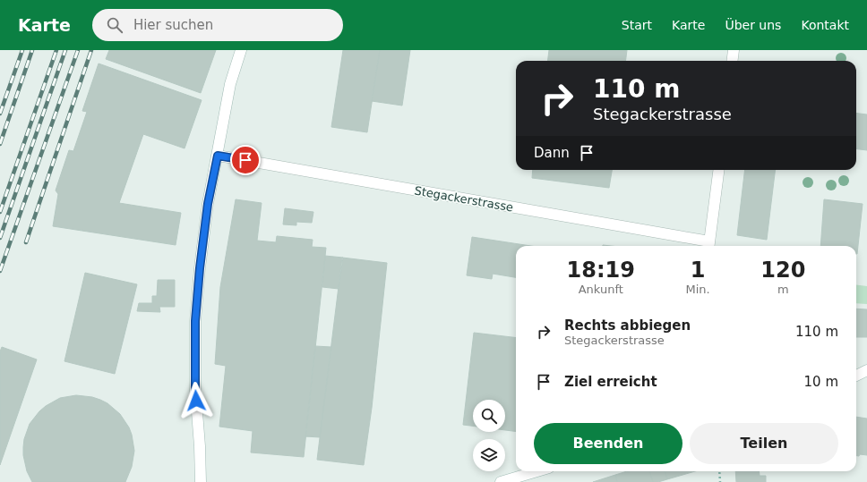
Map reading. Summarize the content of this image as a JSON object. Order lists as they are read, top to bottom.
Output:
{
  "streets": {
    "street": ["Stegackerstrasse"]
  },
  "page": {
    "header": "Karte",
    "search": "Hier suchen",
    "nav": [
      "Start",
      "Karte",
      "Über uns",
      "Kontakt"
    ],
    "turn": ["110 m", "Stegackerstrasse"],
    "then": "Dann",
    "eta": [
      "18:19",
      "Ankunft",
      "1",
      "Min.",
      "120",
      "m"
    ],
    "list": [
      {
        "name": "Rechts abbiegen",
        "note": "Stegackerstrasse",
        "value": "110 m"
      },
      {
        "name": "Ziel erreicht",
        "value": "10 m"
      }
    ],
    "buttons": ["Beenden", "Teilen"]
  }
}
